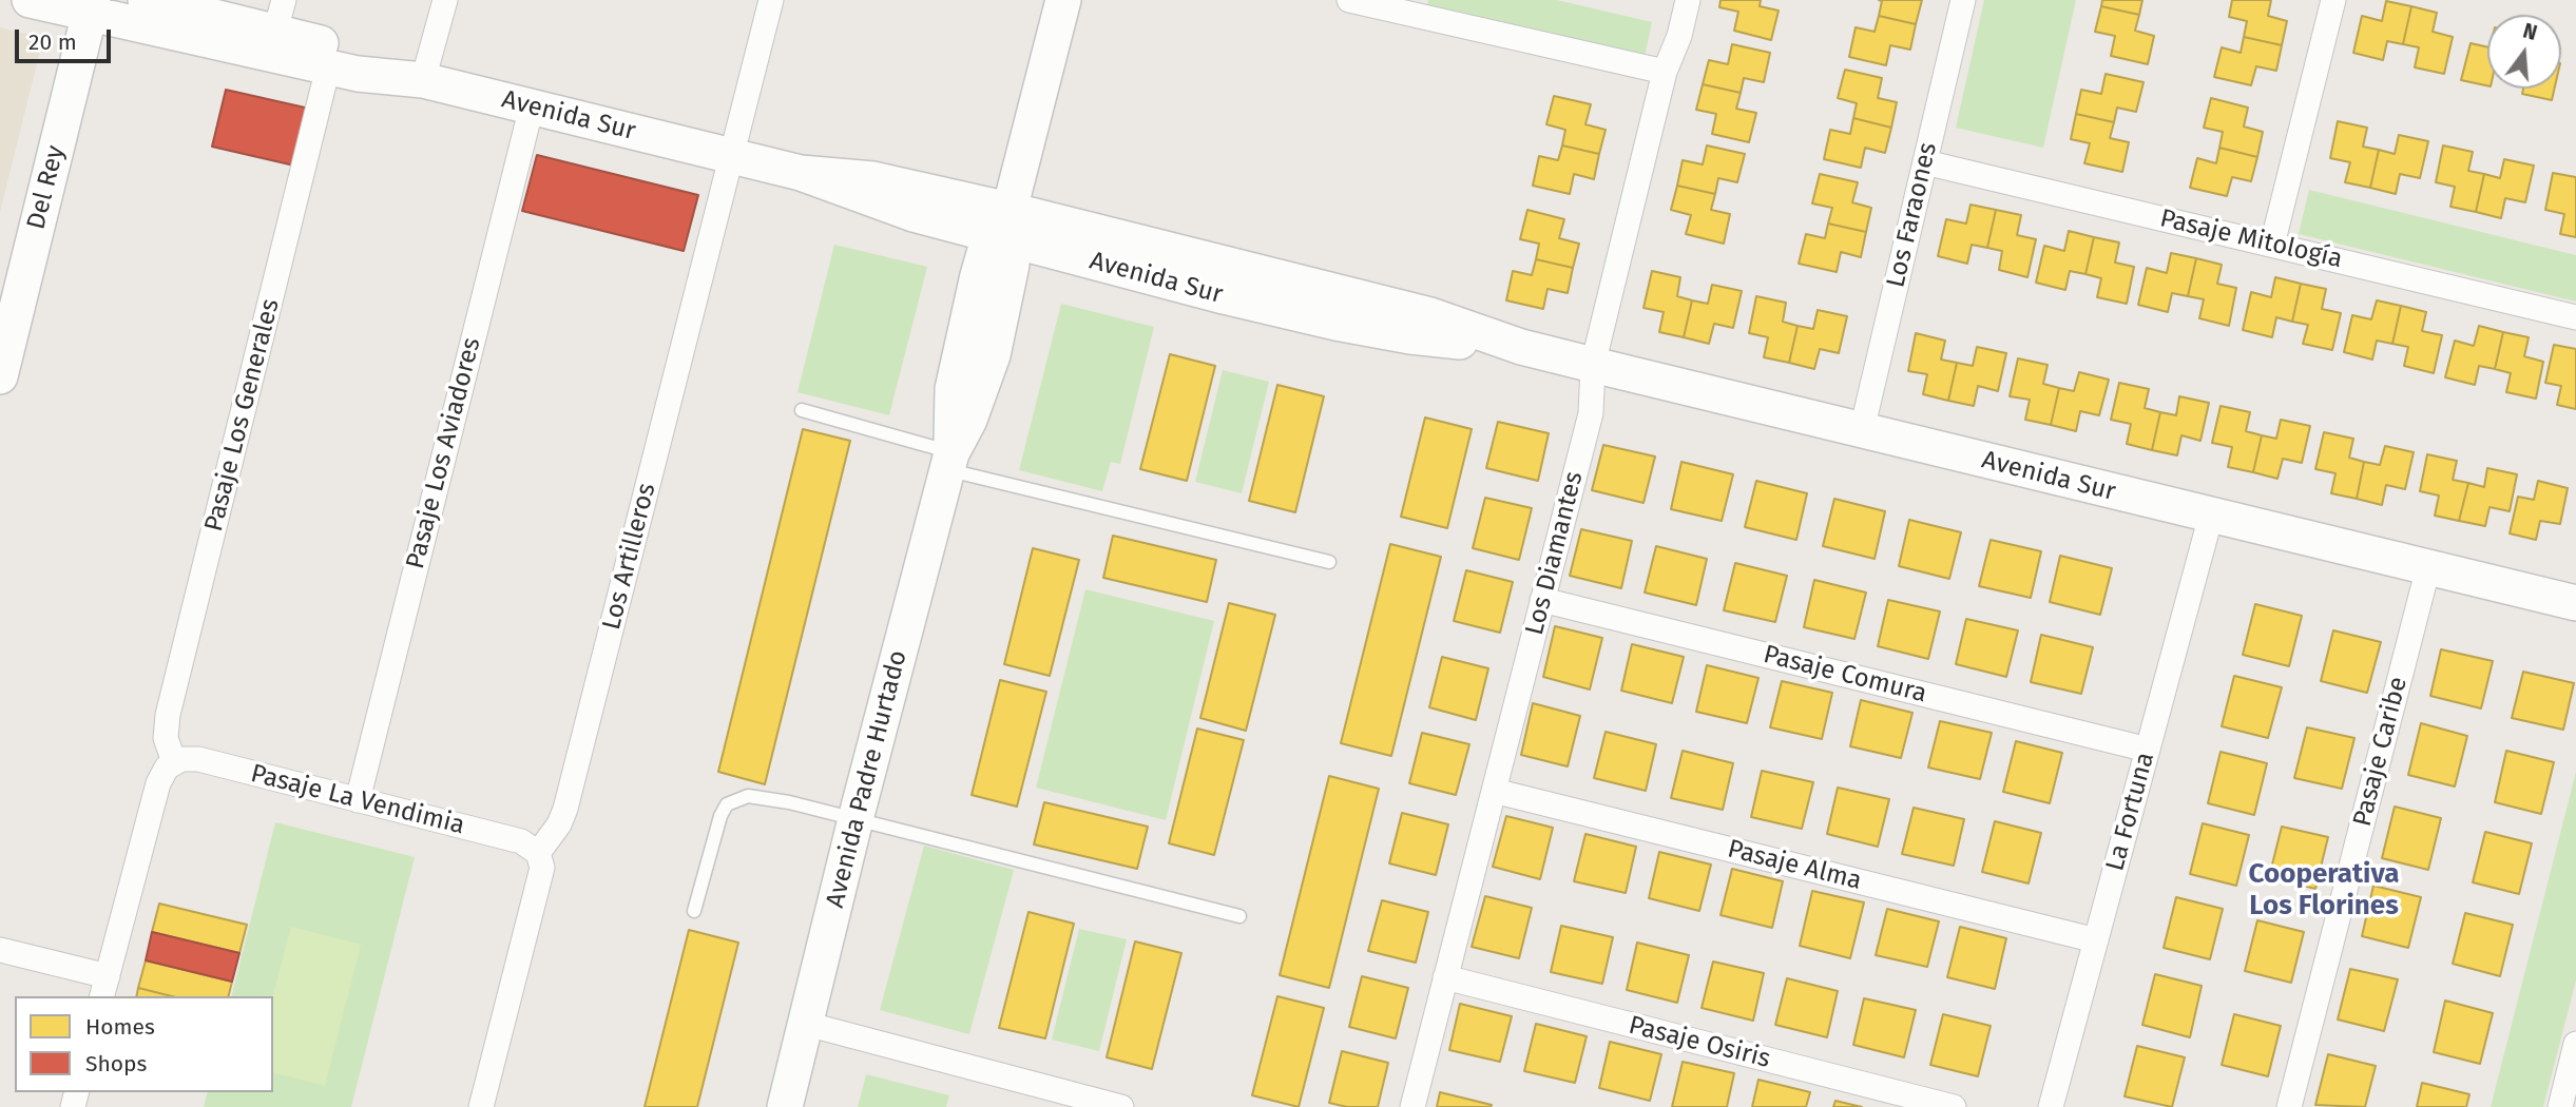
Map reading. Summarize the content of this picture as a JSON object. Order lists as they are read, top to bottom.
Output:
{
  "streets": {
    "street": [
      "Avenida Sur",
      "Del Rey",
      "Los Faraones",
      "Pasaje Mitología",
      "Pasaje Los Generales",
      "Pasaje Los Aviadores",
      "Los Diamantes",
      "Los Artilleros",
      "Pasaje Comura",
      "Pasaje Caribe",
      "Avenida Padre Hurtado",
      "Pasaje La Vendimia",
      "La Fortuna",
      "Pasaje Alma",
      "Pasaje Osiris"
    ]
  },
  "crossings": [
    ["Avenida Sur", "Del Rey"],
    ["Avenida Sur", "Los Faraones"],
    ["Avenida Sur", "Pasaje Los Generales"],
    ["Avenida Sur", "Pasaje Los Aviadores"],
    ["Avenida Sur", "Los Diamantes"],
    ["Avenida Sur", "Los Artilleros"],
    ["Avenida Sur", "Pasaje Caribe"],
    ["Avenida Sur", "Avenida Padre Hurtado"],
    ["Avenida Sur", "La Fortuna"],
    ["Los Faraones", "Pasaje Mitología"],
    ["Pasaje Los Generales", "Pasaje La Vendimia"],
    ["Pasaje Los Aviadores", "Pasaje La Vendimia"],
    ["Los Diamantes", "Pasaje Comura"],
    ["Los Diamantes", "Pasaje Alma"],
    ["Los Diamantes", "Pasaje Osiris"],
    ["Los Artilleros", "Pasaje La Vendimia"],
    ["Pasaje Comura", "La Fortuna"],
    ["La Fortuna", "Pasaje Alma"]
  ],
  "districts": ["Cooperativa Los Florines"],
  "legend": ["Homes", "Shops"],
  "scale_bar": "20 m",
  "north": "top"
}
